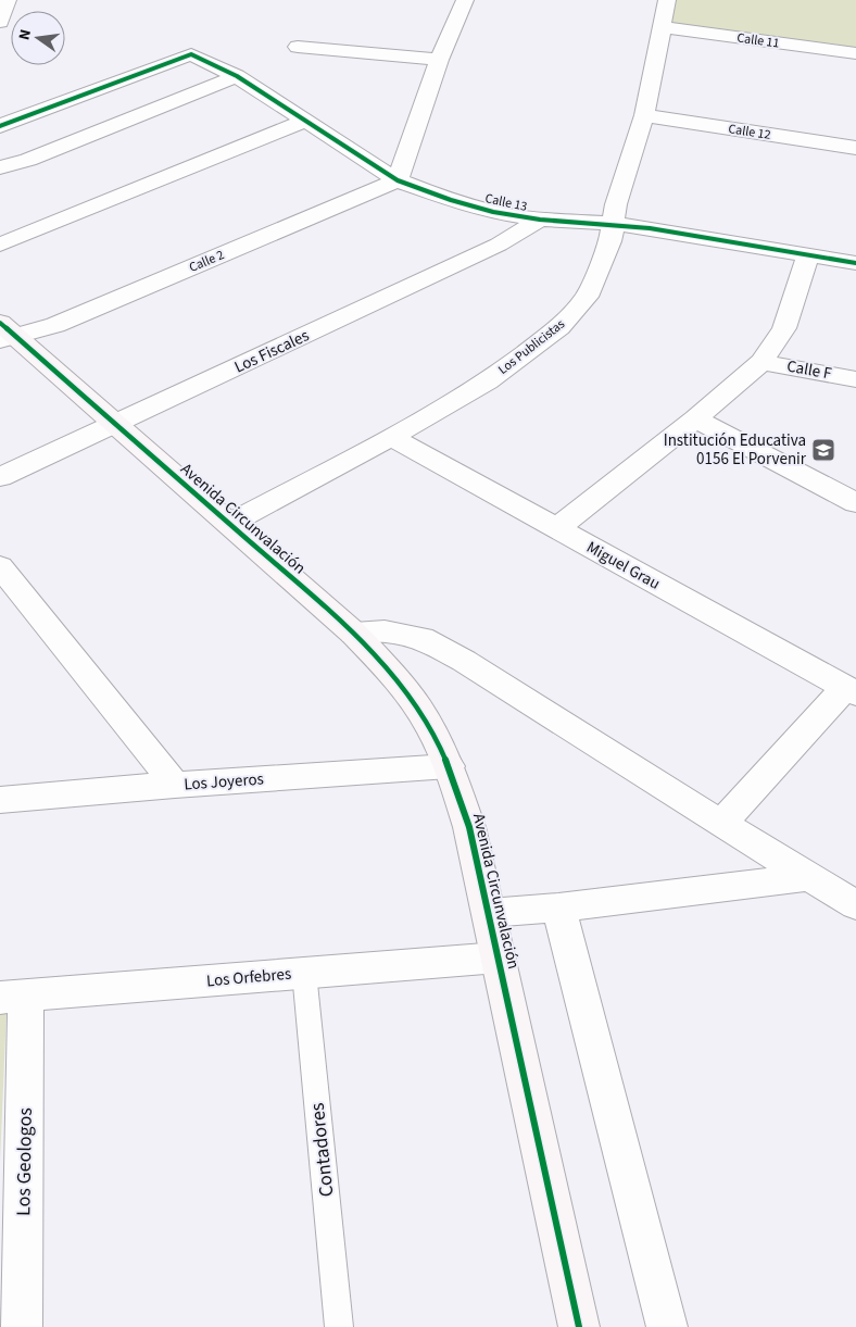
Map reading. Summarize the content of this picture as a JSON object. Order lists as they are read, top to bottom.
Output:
{
  "streets": {
    "street": [
      "Calle 11",
      "Calle 12",
      "Calle 13",
      "Calle 2",
      "Los Publicistas",
      "Los Fiscales",
      "Calle F",
      "Avenida Circunvalación",
      "Miguel Grau",
      "Los Joyeros",
      "Los Orfebres",
      "Los Geologos"
    ],
    "lane": ["Contadores"]
  },
  "crossings": [
    ["Calle 11", "Los Publicistas"],
    ["Calle 12", "Los Publicistas"],
    ["Calle 13", "Calle 2"],
    ["Calle 13", "Los Publicistas"],
    ["Calle 13", "Los Fiscales"],
    ["Calle 2", "Avenida Circunvalación"],
    ["Los Publicistas", "Avenida Circunvalación"],
    ["Los Publicistas", "Miguel Grau"],
    ["Los Fiscales", "Avenida Circunvalación"],
    ["Avenida Circunvalación", "Los Joyeros"],
    ["Avenida Circunvalación", "Los Orfebres"],
    ["Los Orfebres", "Contadores"],
    ["Los Orfebres", "Los Geologos"]
  ],
  "places": {
    "school or university": ["Institución Educativa 0156 El Porvenir"]
  },
  "north": "left"
}
